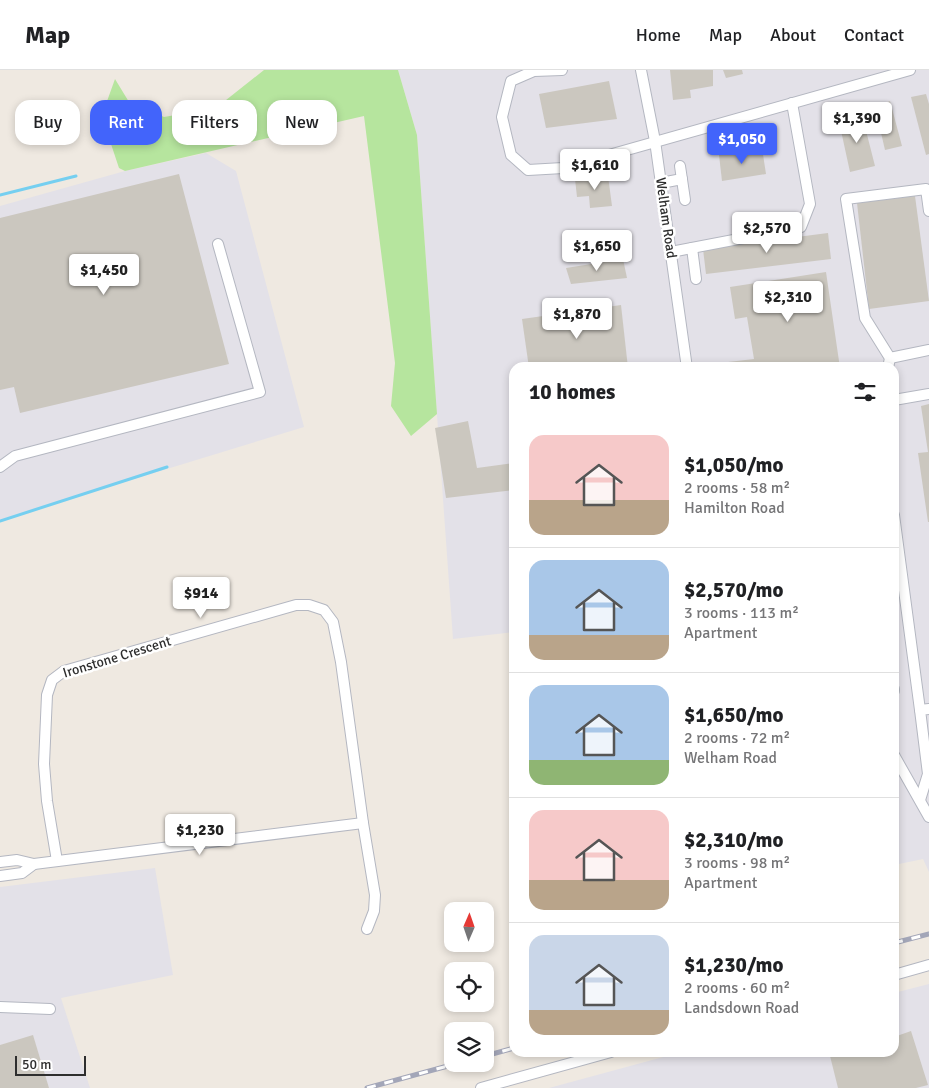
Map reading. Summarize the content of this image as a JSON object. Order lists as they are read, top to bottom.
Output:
{
  "streets": {
    "street": ["Welham Road", "Ironstone Crescent"]
  },
  "scale_bar": "50 m",
  "north": "top",
  "page": {
    "header": "Map",
    "nav": [
      "Home",
      "Map",
      "About",
      "Contact"
    ],
    "chip": [
      "Buy",
      "Rent",
      "Filters",
      "New"
    ],
    "price": [
      "$1,390",
      "$1,050",
      "$1,610",
      "$2,570",
      "$1,650",
      "$1,450",
      "$2,310",
      "$1,870",
      "$914",
      "$1,230"
    ],
    "heading": "10 homes",
    "list": [
      {
        "name": "$1,050/mo",
        "note": "2 rooms · 58 m² · Hamilton Road"
      },
      {
        "name": "$2,570/mo",
        "note": "3 rooms · 113 m² · Apartment"
      },
      {
        "name": "$1,650/mo",
        "note": "2 rooms · 72 m² · Welham Road"
      },
      {
        "name": "$2,310/mo",
        "note": "3 rooms · 98 m² · Apartment"
      },
      {
        "name": "$1,230/mo",
        "note": "2 rooms · 60 m² · Landsdown Road"
      }
    ],
    "scale": "50 m"
  }
}
